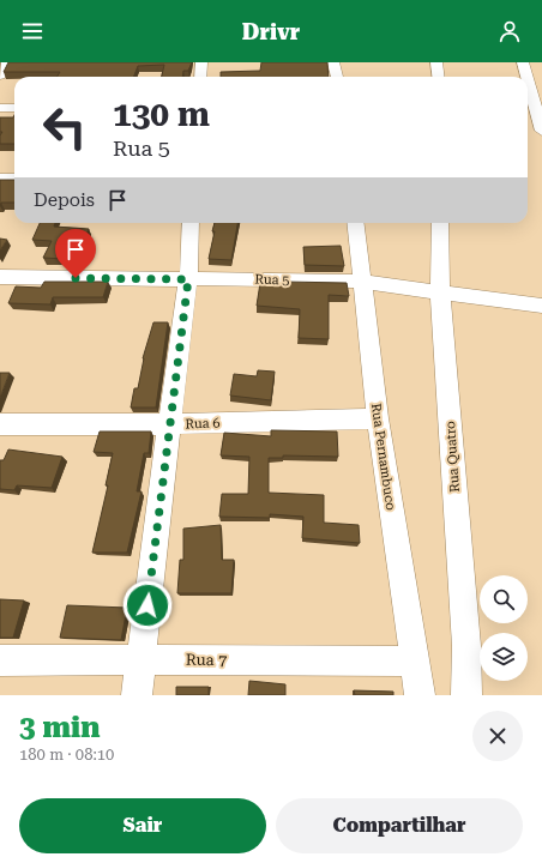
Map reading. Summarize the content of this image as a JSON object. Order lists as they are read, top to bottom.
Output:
{
  "streets": {
    "street": [
      "Rua 5",
      "Rua 6",
      "Rua Pernambuco",
      "Rua Quatro",
      "Rua 7"
    ]
  },
  "crossings": [
    ["Rua 5", "Rua Pernambuco"],
    ["Rua 5", "Rua Quatro"],
    ["Rua 6", "Rua Pernambuco"],
    ["Rua Pernambuco", "Rua 7"]
  ],
  "page": {
    "header": "Drivr",
    "turn": ["130 m", "Rua 5"],
    "then": "Depois",
    "heading": ["3 min", "180 m · 08:10"],
    "buttons": ["Sair", "Compartilhar"]
  }
}
